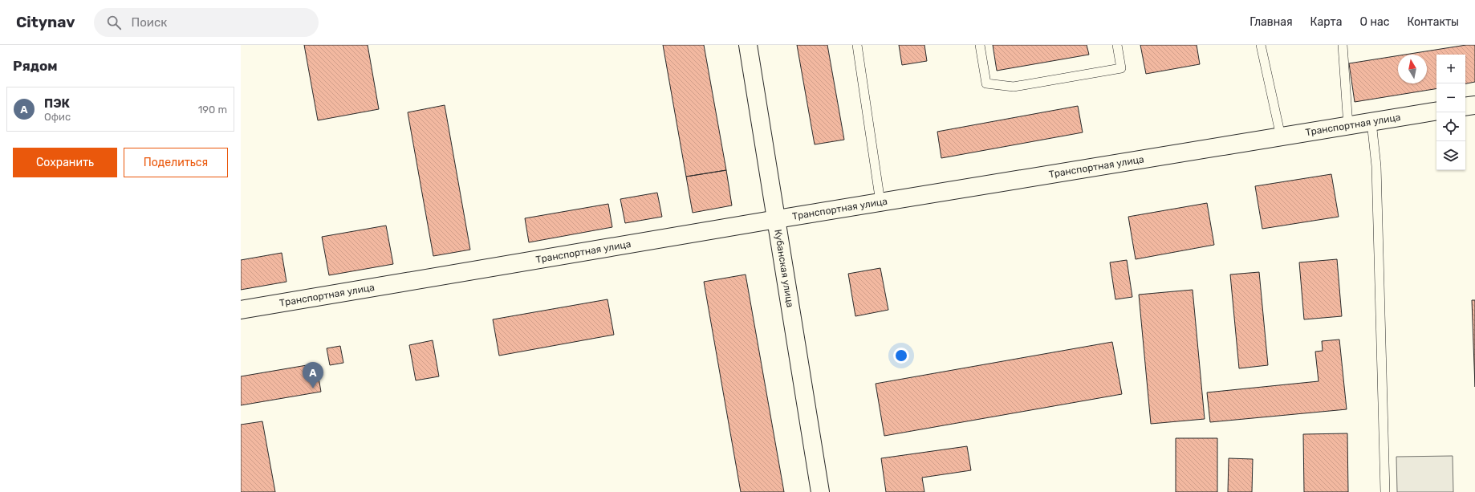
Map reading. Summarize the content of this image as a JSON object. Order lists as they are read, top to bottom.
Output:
{
  "streets": {
    "street": ["Транспортная улица", "Кубанская улица"]
  },
  "crossings": [
    ["Транспортная улица", "Кубанская улица"]
  ],
  "north": "top",
  "page": {
    "header": "Citynav",
    "search": "Поиск",
    "nav": [
      "Главная",
      "Карта",
      "О нас",
      "Контакты"
    ],
    "heading": "Рядом",
    "map_buttons": ["+", "−"],
    "list": [
      {
        "mark": "A",
        "name": "ПЭК",
        "note": "Офис",
        "value": "190 m"
      }
    ],
    "buttons": ["Сохранить", "Поделиться"],
    "pins": "A"
  }
}
